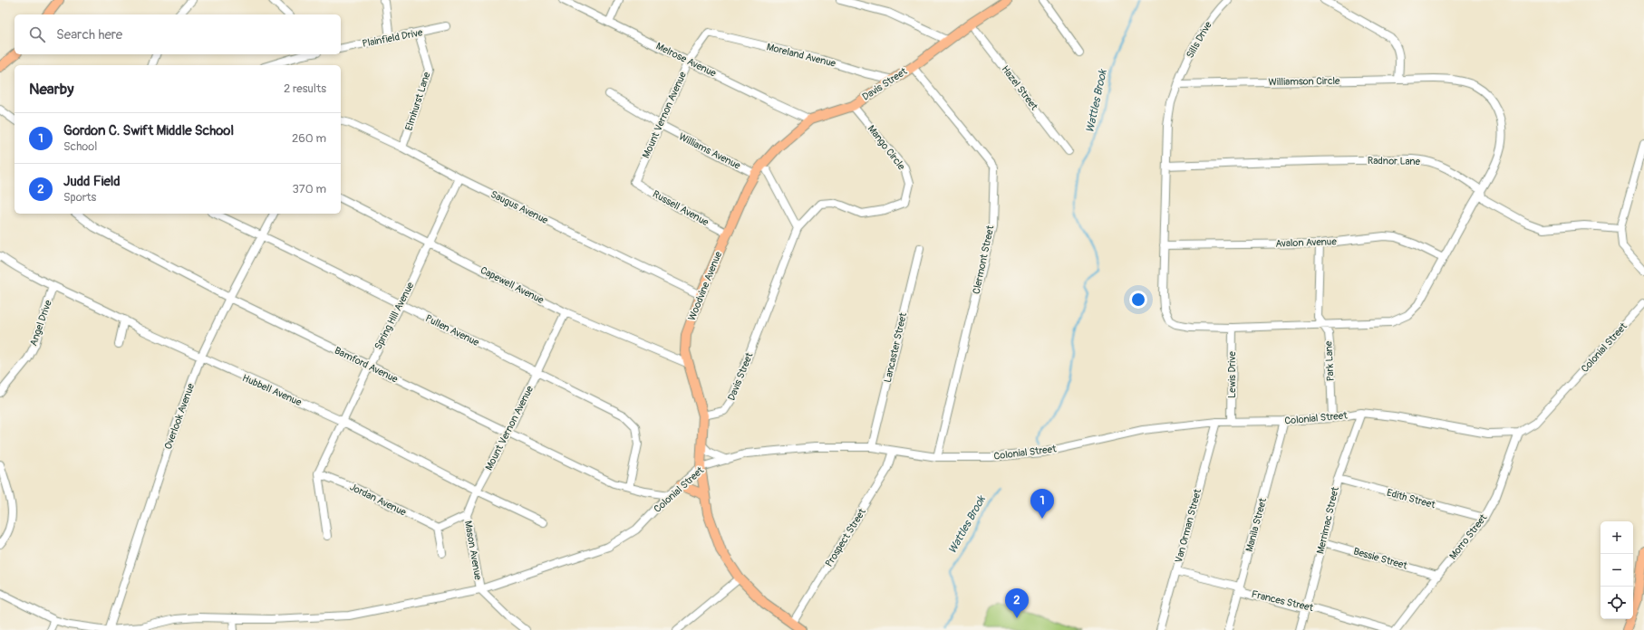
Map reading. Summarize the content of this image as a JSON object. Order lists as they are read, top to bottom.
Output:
{
  "streets": {
    "main road": ["Davis Street", "Woodvine Avenue"],
    "street": [
      "Plainfield Drive",
      "Sills Drive",
      "Moreland Avenue",
      "Melrose Avenue",
      "Williamson Circle",
      "Hazel Street",
      "Elmhurst Lane",
      "Mount Vernon Avenue",
      "Mango Circle",
      "Williams Avenue",
      "Radnor Lane",
      "Saugus Avenue",
      "Russell Avenue",
      "Avalon Avenue",
      "Clermont Street",
      "Capewell Avenue",
      "Spring Hill Avenue",
      "Angel Drive",
      "Pullen Avenue",
      "Lancaster Street",
      "Colonial Street",
      "Park Lane",
      "Bamford Avenue",
      "Lewis Drive",
      "Hubbell Avenue",
      "Overlook Avenue",
      "Edith Street",
      "Jordan Avenue",
      "Merrimac Street",
      "Manila Street",
      "Van Orman Street",
      "Morro Street",
      "Prospect Street",
      "Mason Avenue",
      "Bessie Street",
      "Frances Street"
    ]
  },
  "crossings": [
    ["Plainfield Drive", "Elmhurst Lane"],
    ["Sills Drive", "Williamson Circle"],
    ["Moreland Avenue", "Davis Street"],
    ["Moreland Avenue", "Mount Vernon Avenue"],
    ["Melrose Avenue", "Davis Street"],
    ["Melrose Avenue", "Mount Vernon Avenue"],
    ["Williamson Circle", "Radnor Lane"],
    ["Williamson Circle", "Avalon Avenue"],
    ["Williamson Circle", "Park Lane"],
    ["Williamson Circle", "Lewis Drive"],
    ["Davis Street", "Hazel Street"],
    ["Davis Street", "Mango Circle"],
    ["Davis Street", "Clermont Street"],
    ["Davis Street", "Woodvine Avenue"],
    ["Elmhurst Lane", "Saugus Avenue"],
    ["Mount Vernon Avenue", "Williams Avenue"],
    ["Mount Vernon Avenue", "Russell Avenue"],
    ["Mount Vernon Avenue", "Capewell Avenue"],
    ["Mount Vernon Avenue", "Pullen Avenue"],
    ["Mount Vernon Avenue", "Bamford Avenue"],
    ["Mount Vernon Avenue", "Hubbell Avenue"],
    ["Mount Vernon Avenue", "Mason Avenue"],
    ["Williams Avenue", "Woodvine Avenue"],
    ["Saugus Avenue", "Woodvine Avenue"],
    ["Saugus Avenue", "Spring Hill Avenue"],
    ["Russell Avenue", "Woodvine Avenue"],
    ["Avalon Avenue", "Park Lane"],
    ["Clermont Street", "Colonial Street"],
    ["Capewell Avenue", "Woodvine Avenue"],
    ["Capewell Avenue", "Spring Hill Avenue"],
    ["Spring Hill Avenue", "Pullen Avenue"],
    ["Spring Hill Avenue", "Bamford Avenue"],
    ["Spring Hill Avenue", "Hubbell Avenue"],
    ["Spring Hill Avenue", "Jordan Avenue"],
    ["Angel Drive", "Hubbell Avenue"],
    ["Pullen Avenue", "Bamford Avenue"],
    ["Pullen Avenue", "Overlook Avenue"],
    ["Lancaster Street", "Colonial Street"],
    ["Colonial Street", "Park Lane"],
    ["Colonial Street", "Bamford Avenue"],
    ["Colonial Street", "Lewis Drive"],
    ["Colonial Street", "Overlook Avenue"],
    ["Colonial Street", "Merrimac Street"],
    ["Colonial Street", "Manila Street"],
    ["Colonial Street", "Van Orman Street"],
    ["Colonial Street", "Morro Street"],
    ["Colonial Street", "Prospect Street"],
    ["Colonial Street", "Mason Avenue"],
    ["Bamford Avenue", "Overlook Avenue"],
    ["Hubbell Avenue", "Overlook Avenue"],
    ["Edith Street", "Merrimac Street"],
    ["Edith Street", "Morro Street"],
    ["Merrimac Street", "Bessie Street"],
    ["Merrimac Street", "Frances Street"],
    ["Manila Street", "Frances Street"],
    ["Van Orman Street", "Frances Street"],
    ["Morro Street", "Bessie Street"]
  ],
  "water": ["Wattles Brook"],
  "page": {
    "search": "Search here",
    "heading": ["Nearby", "2 results"],
    "list": [
      {
        "mark": "1",
        "name": "Gordon C. Swift Middle School",
        "note": "School",
        "value": "260 m"
      },
      {
        "mark": "2",
        "name": "Judd Field",
        "note": "Sports",
        "value": "370 m"
      }
    ],
    "pins": ["1", "2"],
    "map_buttons": ["+", "−"]
  }
}
